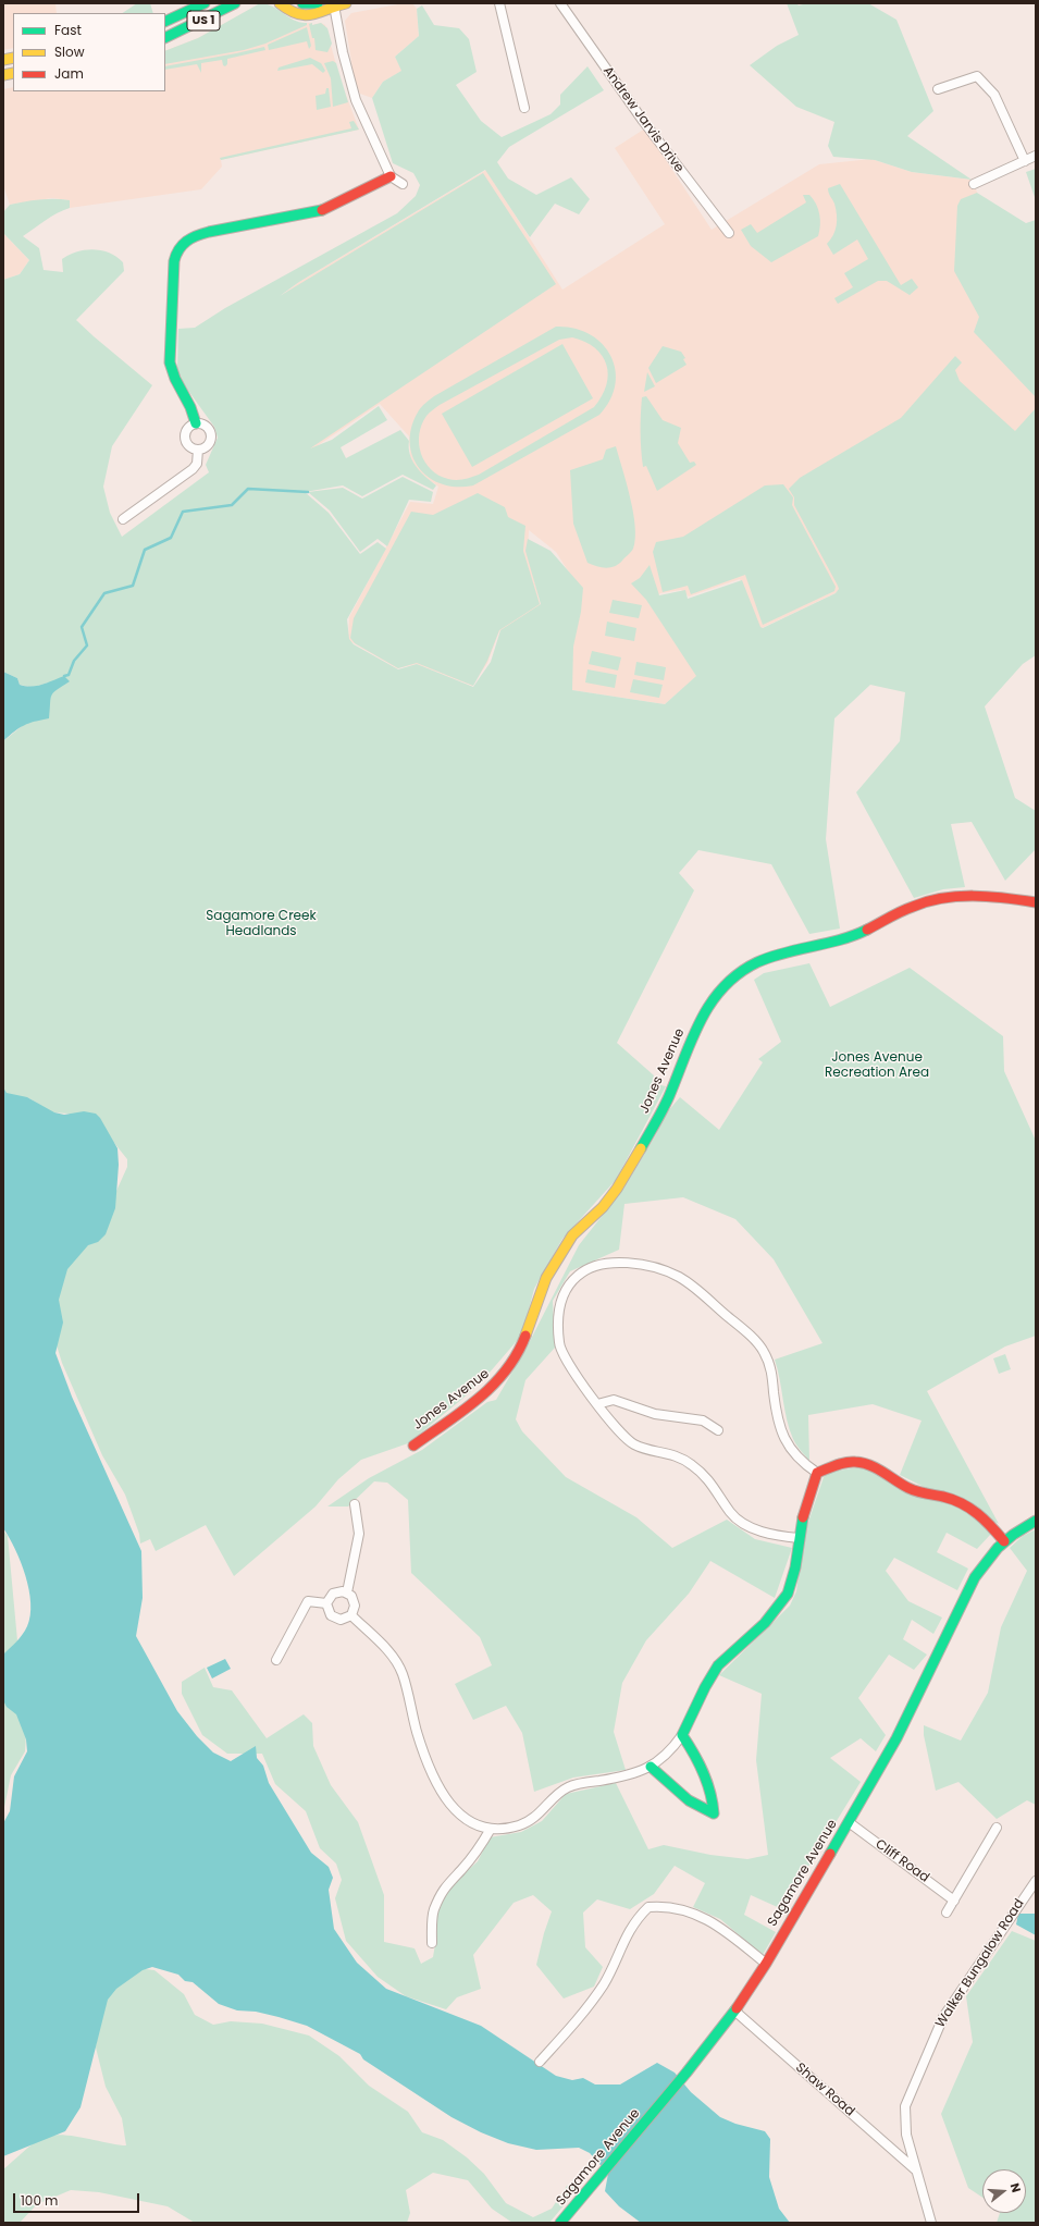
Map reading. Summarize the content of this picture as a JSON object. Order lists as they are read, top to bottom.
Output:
{
  "streets": {
    "street": [
      "US 1",
      "Andrew Jarvis Drive",
      "Jones Avenue",
      "Cliff Road",
      "Sagamore Avenue",
      "Walker Bungalow Road",
      "Shaw Road"
    ]
  },
  "crossings": [
    ["Cliff Road", "Sagamore Avenue"],
    ["Sagamore Avenue", "Shaw Road"],
    ["Walker Bungalow Road", "Shaw Road"]
  ],
  "parks": ["Sagamore Creek Headlands", "Jones Avenue Recreation Area"],
  "legend": ["Fast", "Slow", "Jam"],
  "scale_bar": "100 m",
  "north": "right"
}
